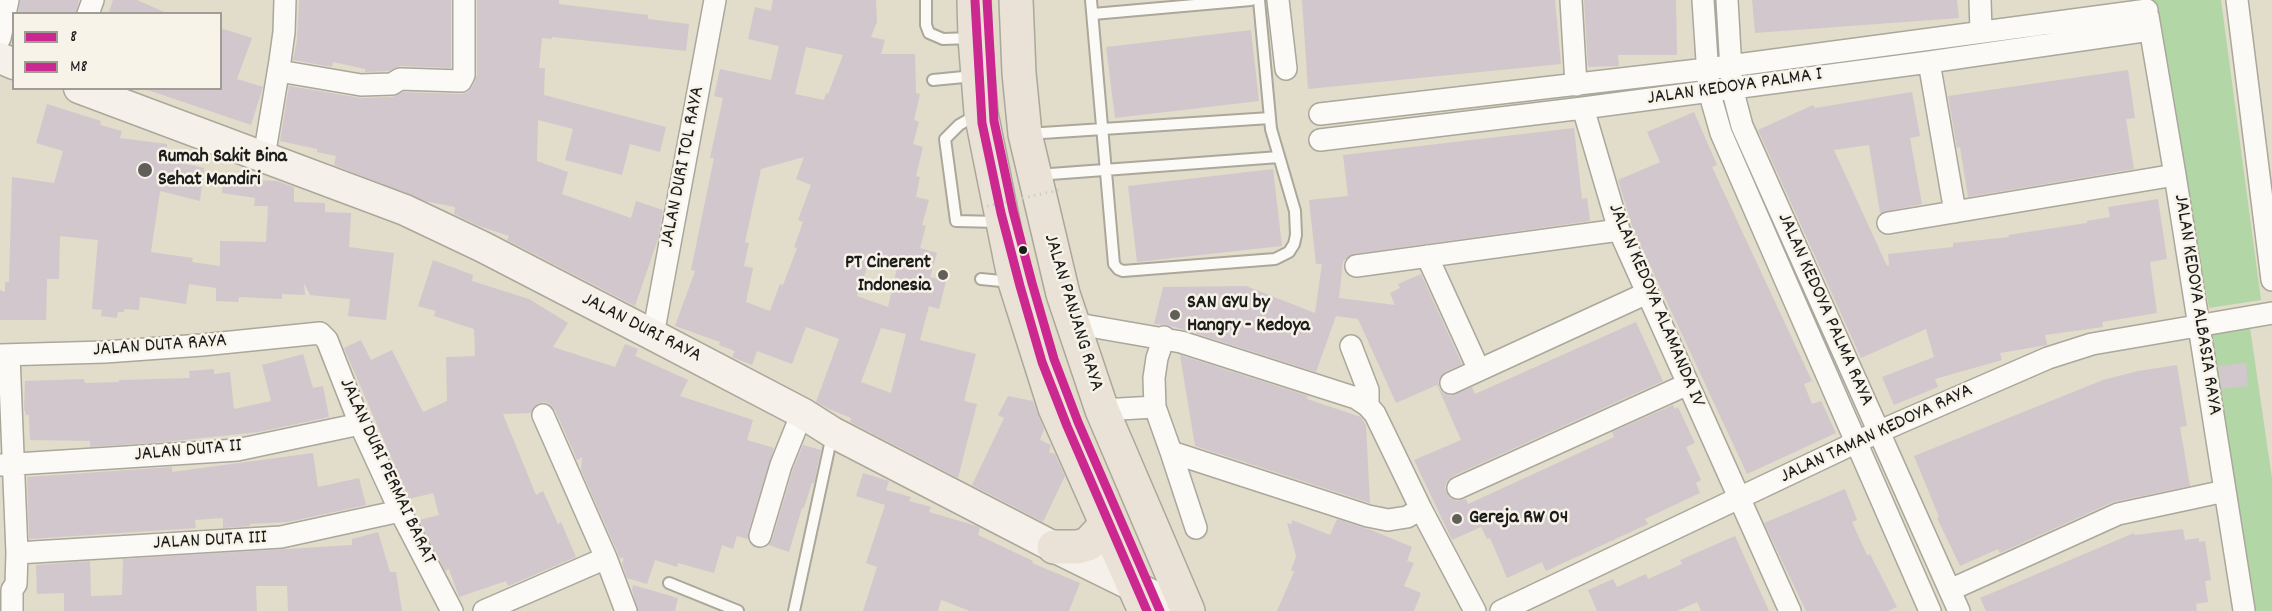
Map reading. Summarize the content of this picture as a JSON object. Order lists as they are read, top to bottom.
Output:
{
  "streets": {
    "main road": ["JALAN PANJANG RAYA"],
    "street": [
      "JALAN KEDOYA PALMA I",
      "JALAN DURI TOL RAYA",
      "JALAN KEDOYA ALBASIA RAYA",
      "JALAN KEDOYA ALAMANDA IV",
      "JALAN KEDOYA PALMA RAYA",
      "JALAN DURI RAYA",
      "JALAN DUTA RAYA",
      "JALAN TAMAN KEDOYA RAYA",
      "JALAN DUTA II",
      "JALAN DURI PERMAI BARAT",
      "JALAN DUTA III"
    ]
  },
  "crossings": [
    ["JALAN KEDOYA PALMA I", "JALAN KEDOYA ALBASIA RAYA"],
    ["JALAN KEDOYA PALMA I", "JALAN KEDOYA ALAMANDA IV"],
    ["JALAN KEDOYA PALMA I", "JALAN KEDOYA PALMA RAYA"],
    ["JALAN DURI TOL RAYA", "JALAN DURI RAYA"],
    ["JALAN KEDOYA ALBASIA RAYA", "JALAN TAMAN KEDOYA RAYA"],
    ["JALAN KEDOYA ALAMANDA IV", "JALAN TAMAN KEDOYA RAYA"],
    ["JALAN KEDOYA PALMA RAYA", "JALAN TAMAN KEDOYA RAYA"],
    ["JALAN PANJANG RAYA", "JALAN DURI RAYA"],
    ["JALAN DUTA RAYA", "JALAN DURI PERMAI BARAT"],
    ["JALAN DUTA II", "JALAN DURI PERMAI BARAT"],
    ["JALAN DURI PERMAI BARAT", "JALAN DUTA III"]
  ],
  "places": [
    "Rumah Sakit Bina Sehat Mandiri",
    "PT Cinerent Indonesia",
    "SAN GYU by Hangry - Kedoya",
    "Gereja RW 04"
  ],
  "lines": ["transit line 8", "transit line M8"],
  "legend": ["8", "M8"]
}
